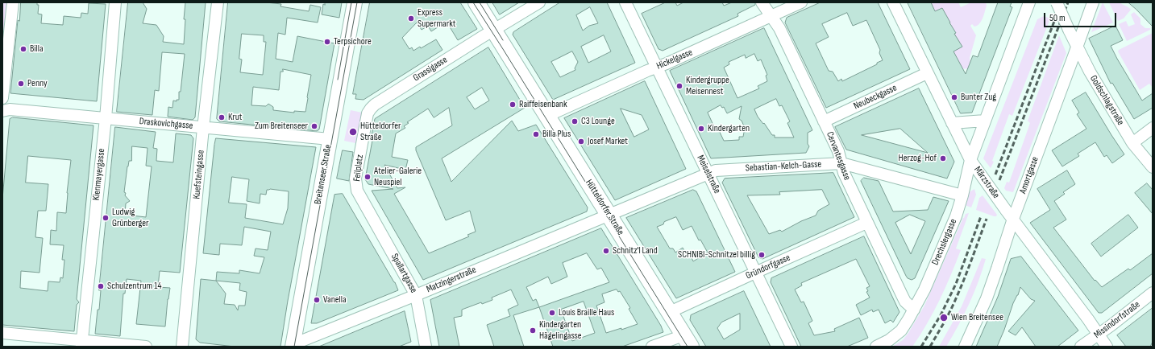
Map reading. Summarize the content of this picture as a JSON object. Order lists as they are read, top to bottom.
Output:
{
  "streets": {
    "main road": ["Hütteldorfer Straße"],
    "street": [
      "Hickelgasse",
      "Grassigasse",
      "Neubeckgasse",
      "Goldschlagstraße",
      "Draskovichgasse",
      "Cervantesgasse",
      "Sebastian-Kelch-Gasse",
      "Feilplatz",
      "Kienmayergasse",
      "Kuefsteingasse",
      "Breitenseer Straße",
      "Meiselstraße",
      "Amortgasse",
      "Märzstraße",
      "Drechslergasse",
      "Gründorfgasse",
      "Spallartgasse",
      "Matzingerstraße",
      "Missindorfstraße"
    ]
  },
  "crossings": [
    ["Hickelgasse", "Cervantesgasse"],
    ["Hickelgasse", "Meiselstraße"],
    ["Hickelgasse", "Hütteldorfer Straße"],
    ["Grassigasse", "Feilplatz"],
    ["Grassigasse", "Hütteldorfer Straße"],
    ["Neubeckgasse", "Cervantesgasse"],
    ["Neubeckgasse", "Märzstraße"],
    ["Goldschlagstraße", "Amortgasse"],
    ["Draskovichgasse", "Kienmayergasse"],
    ["Draskovichgasse", "Kuefsteingasse"],
    ["Draskovichgasse", "Breitenseer Straße"],
    ["Cervantesgasse", "Sebastian-Kelch-Gasse"],
    ["Cervantesgasse", "Drechslergasse"],
    ["Cervantesgasse", "Gründorfgasse"],
    ["Sebastian-Kelch-Gasse", "Meiselstraße"],
    ["Sebastian-Kelch-Gasse", "Hütteldorfer Straße"],
    ["Sebastian-Kelch-Gasse", "Drechslergasse"],
    ["Sebastian-Kelch-Gasse", "Matzingerstraße"],
    ["Feilplatz", "Spallartgasse"],
    ["Breitenseer Straße", "Matzingerstraße"],
    ["Meiselstraße", "Gründorfgasse"],
    ["Amortgasse", "Märzstraße"],
    ["Märzstraße", "Drechslergasse"],
    ["Märzstraße", "Missindorfstraße"],
    ["Hütteldorfer Straße", "Gründorfgasse"],
    ["Hütteldorfer Straße", "Matzingerstraße"],
    ["Spallartgasse", "Matzingerstraße"]
  ],
  "places": [
    "Express Supermarkt",
    "Terpsichore",
    "Billa",
    "Penny",
    "Kindergruppe Meisennest",
    "Bunter Zug",
    "Raiffeisenbank",
    "Krut",
    "C3 Lounge",
    "Zum Breitenseer",
    "Kindergarten",
    "Hütteldorfer Straße",
    "Billa Plus",
    "Josef Market",
    "Herzog-Hof",
    "Atelier-Galerie Neuspiel",
    "Ludwig Grünberger",
    "Schnitz'l Land",
    "SCHNIBI-Schnitzel billig",
    "Schulzentrum 14",
    "Vanella",
    "Louis Braille Haus",
    "Wien Breitensee",
    "Kindergarten Hägelingasse"
  ],
  "scale_bar": "50 m"
}
